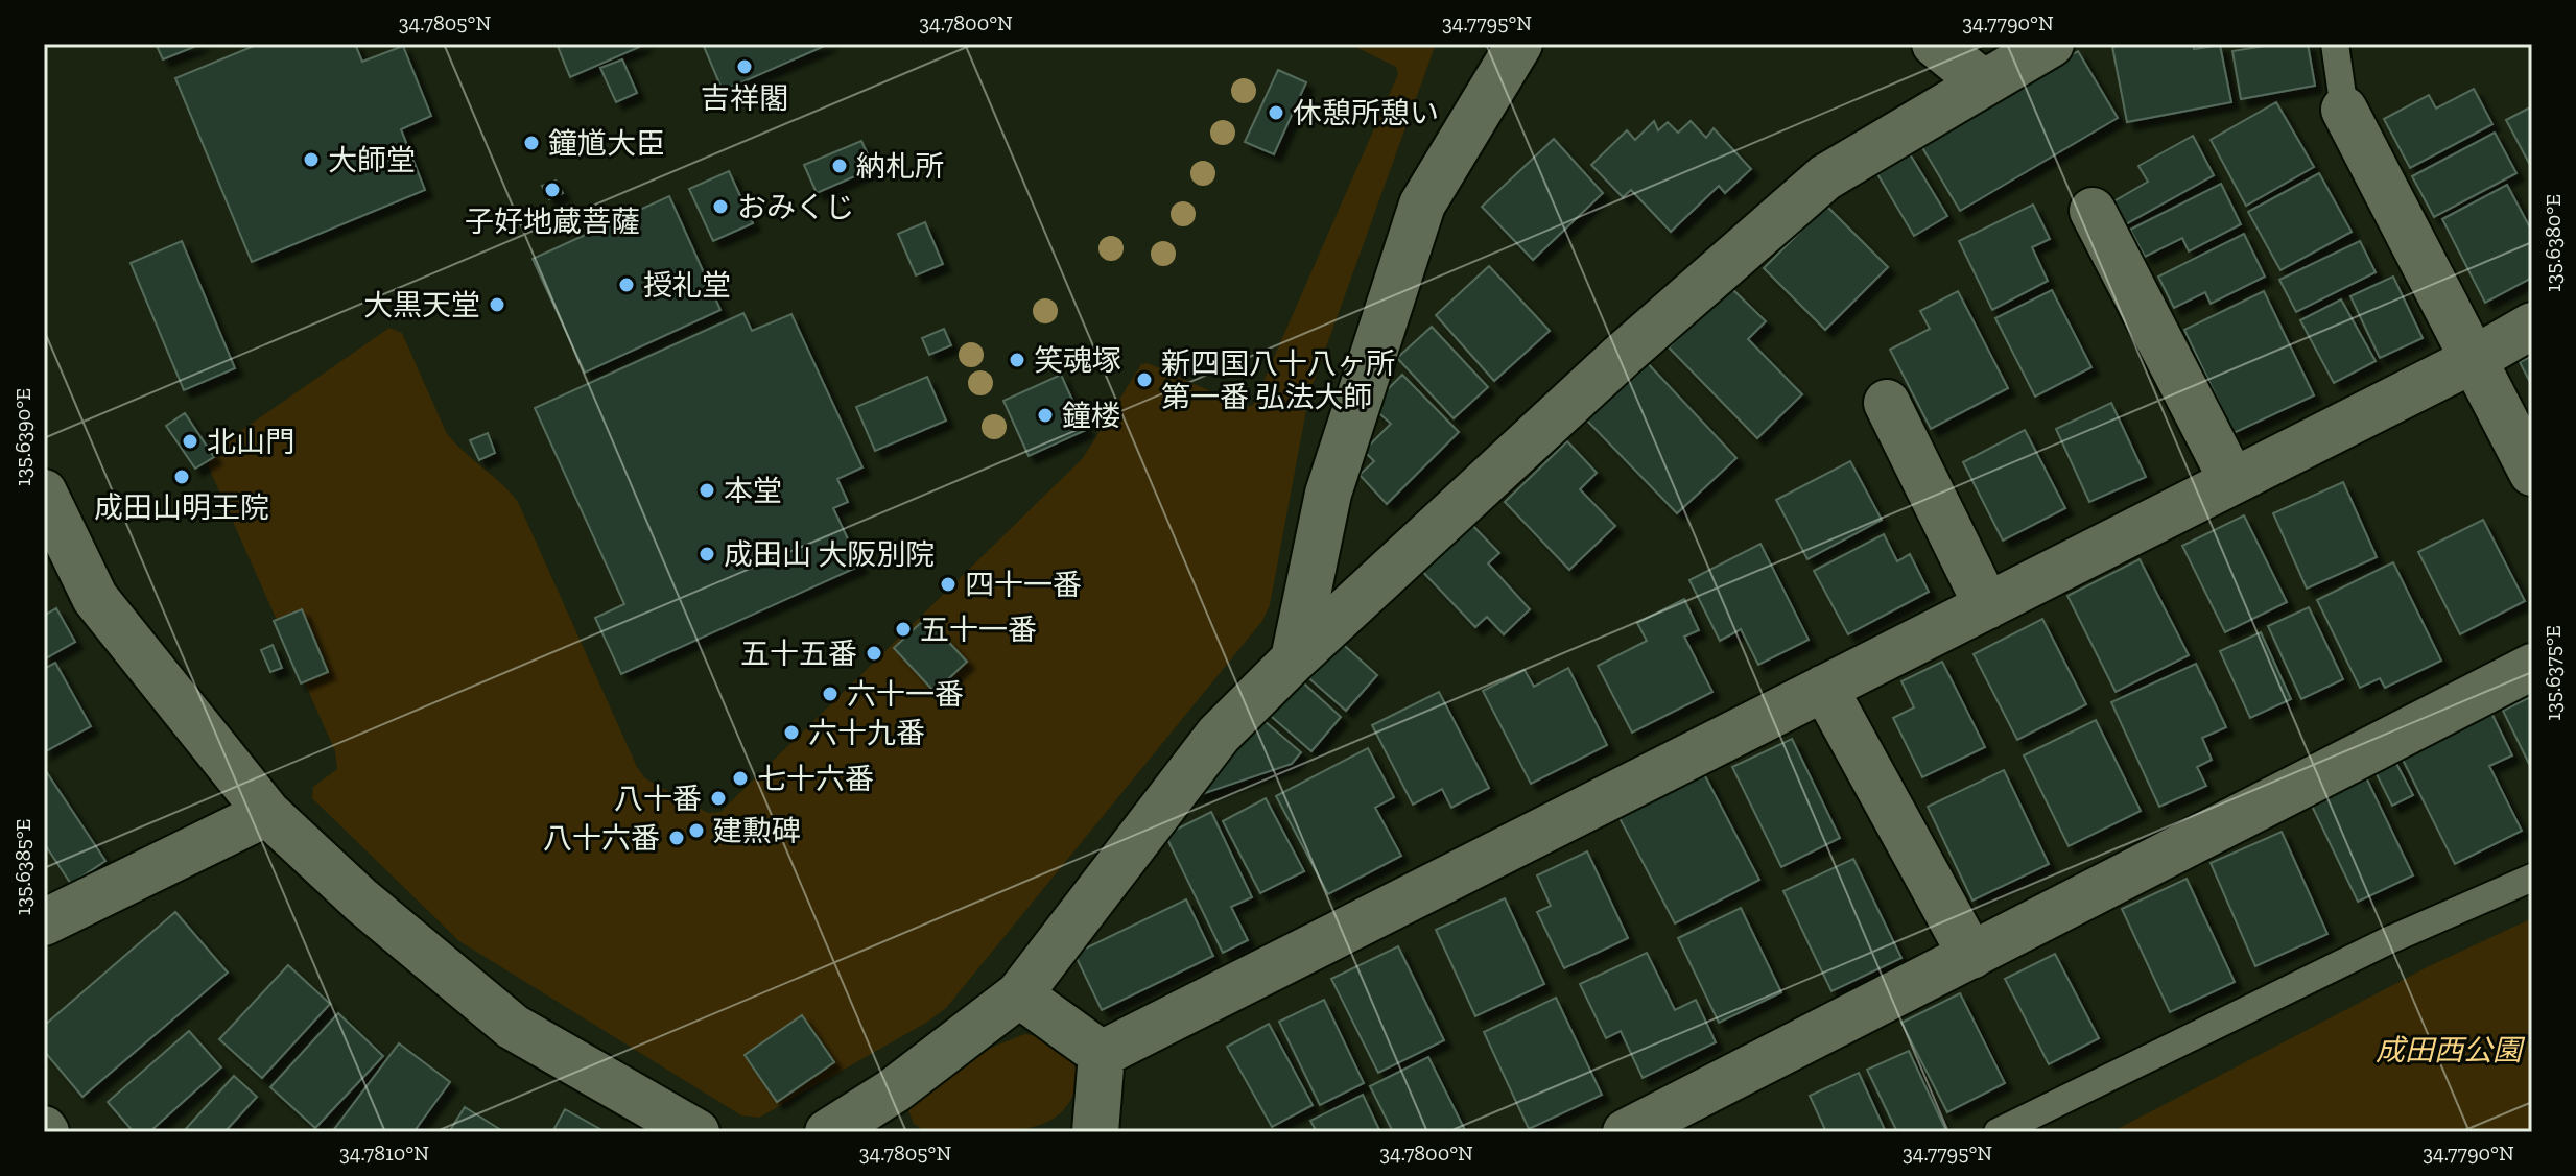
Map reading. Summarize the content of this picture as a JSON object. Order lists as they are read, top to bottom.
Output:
{
  "parks": ["成田西公園"],
  "places": [
    "吉祥閣",
    "休憩所憩い",
    "鐘馗大臣",
    "大師堂",
    "納札所",
    "子好地蔵菩薩",
    "おみくじ",
    "授礼堂",
    "大黒天堂",
    "笑魂塚",
    "新四国八十八ヶ所 第一番 弘法大師",
    "鐘楼",
    "北山門",
    "成田山明王院",
    "本堂",
    "成田山 大阪別院",
    "四十一番",
    "五十一番",
    "五十五番",
    "六十一番",
    "六十九番",
    "七十六番",
    "八十番",
    "建勲碑",
    "八十六番"
  ],
  "coordinates": [
    "34.7805°N",
    "34.7800°N",
    "34.7795°N",
    "34.7790°N",
    "135.6380°E",
    "135.6390°E",
    "135.6375°E",
    "135.6385°E",
    "34.7810°N"
  ]
}
